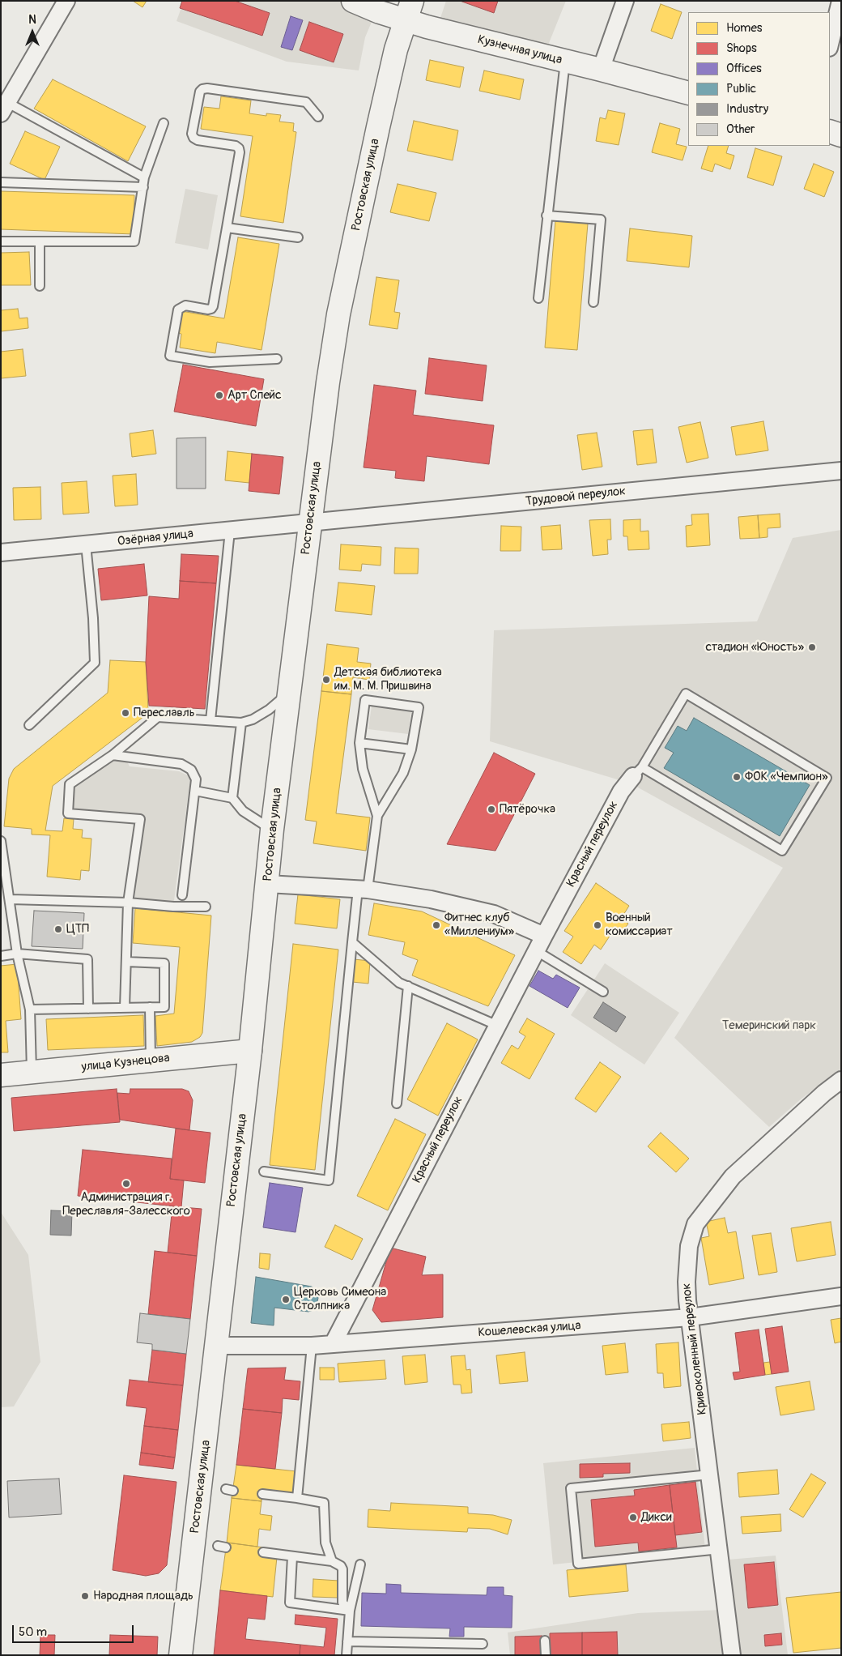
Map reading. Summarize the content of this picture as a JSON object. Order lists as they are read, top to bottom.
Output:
{
  "streets": {
    "main road": ["Кузнечная улица", "Ростовская улица", "улица Кузнецова"],
    "street": [
      "Трудовой переулок",
      "Озёрная улица",
      "Красный переулок",
      "Кошелевская улица",
      "Кривоколенный переулок"
    ]
  },
  "crossings": [
    ["Кузнечная улица", "Ростовская улица"],
    ["Ростовская улица", "Трудовой переулок"],
    ["Ростовская улица", "Озёрная улица"],
    ["Ростовская улица", "улица Кузнецова"],
    ["Ростовская улица", "Кошелевская улица"],
    ["Трудовой переулок", "Озёрная улица"],
    ["Красный переулок", "Кошелевская улица"],
    ["Кошелевская улица", "Кривоколенный переулок"]
  ],
  "parks": ["Темеринский парк"],
  "places": [
    "Арт Спейс",
    "стадион «Юность»",
    "Детская библиотека им. М. М. Пришвина",
    "Переславль",
    "ФОК «Чемпион»",
    "Пятёрочка",
    "Фитнес клуб «Миллениум»",
    "Военный комиссариат",
    "ЦТП",
    "Администрация г. Переславля-Залесского",
    "Церковь Симеона Столпника",
    "Дикси",
    "Народная площадь"
  ],
  "legend": [
    "Homes",
    "Shops",
    "Offices",
    "Public",
    "Industry",
    "Other"
  ],
  "scale_bar": "50 m",
  "north": "top"
}
